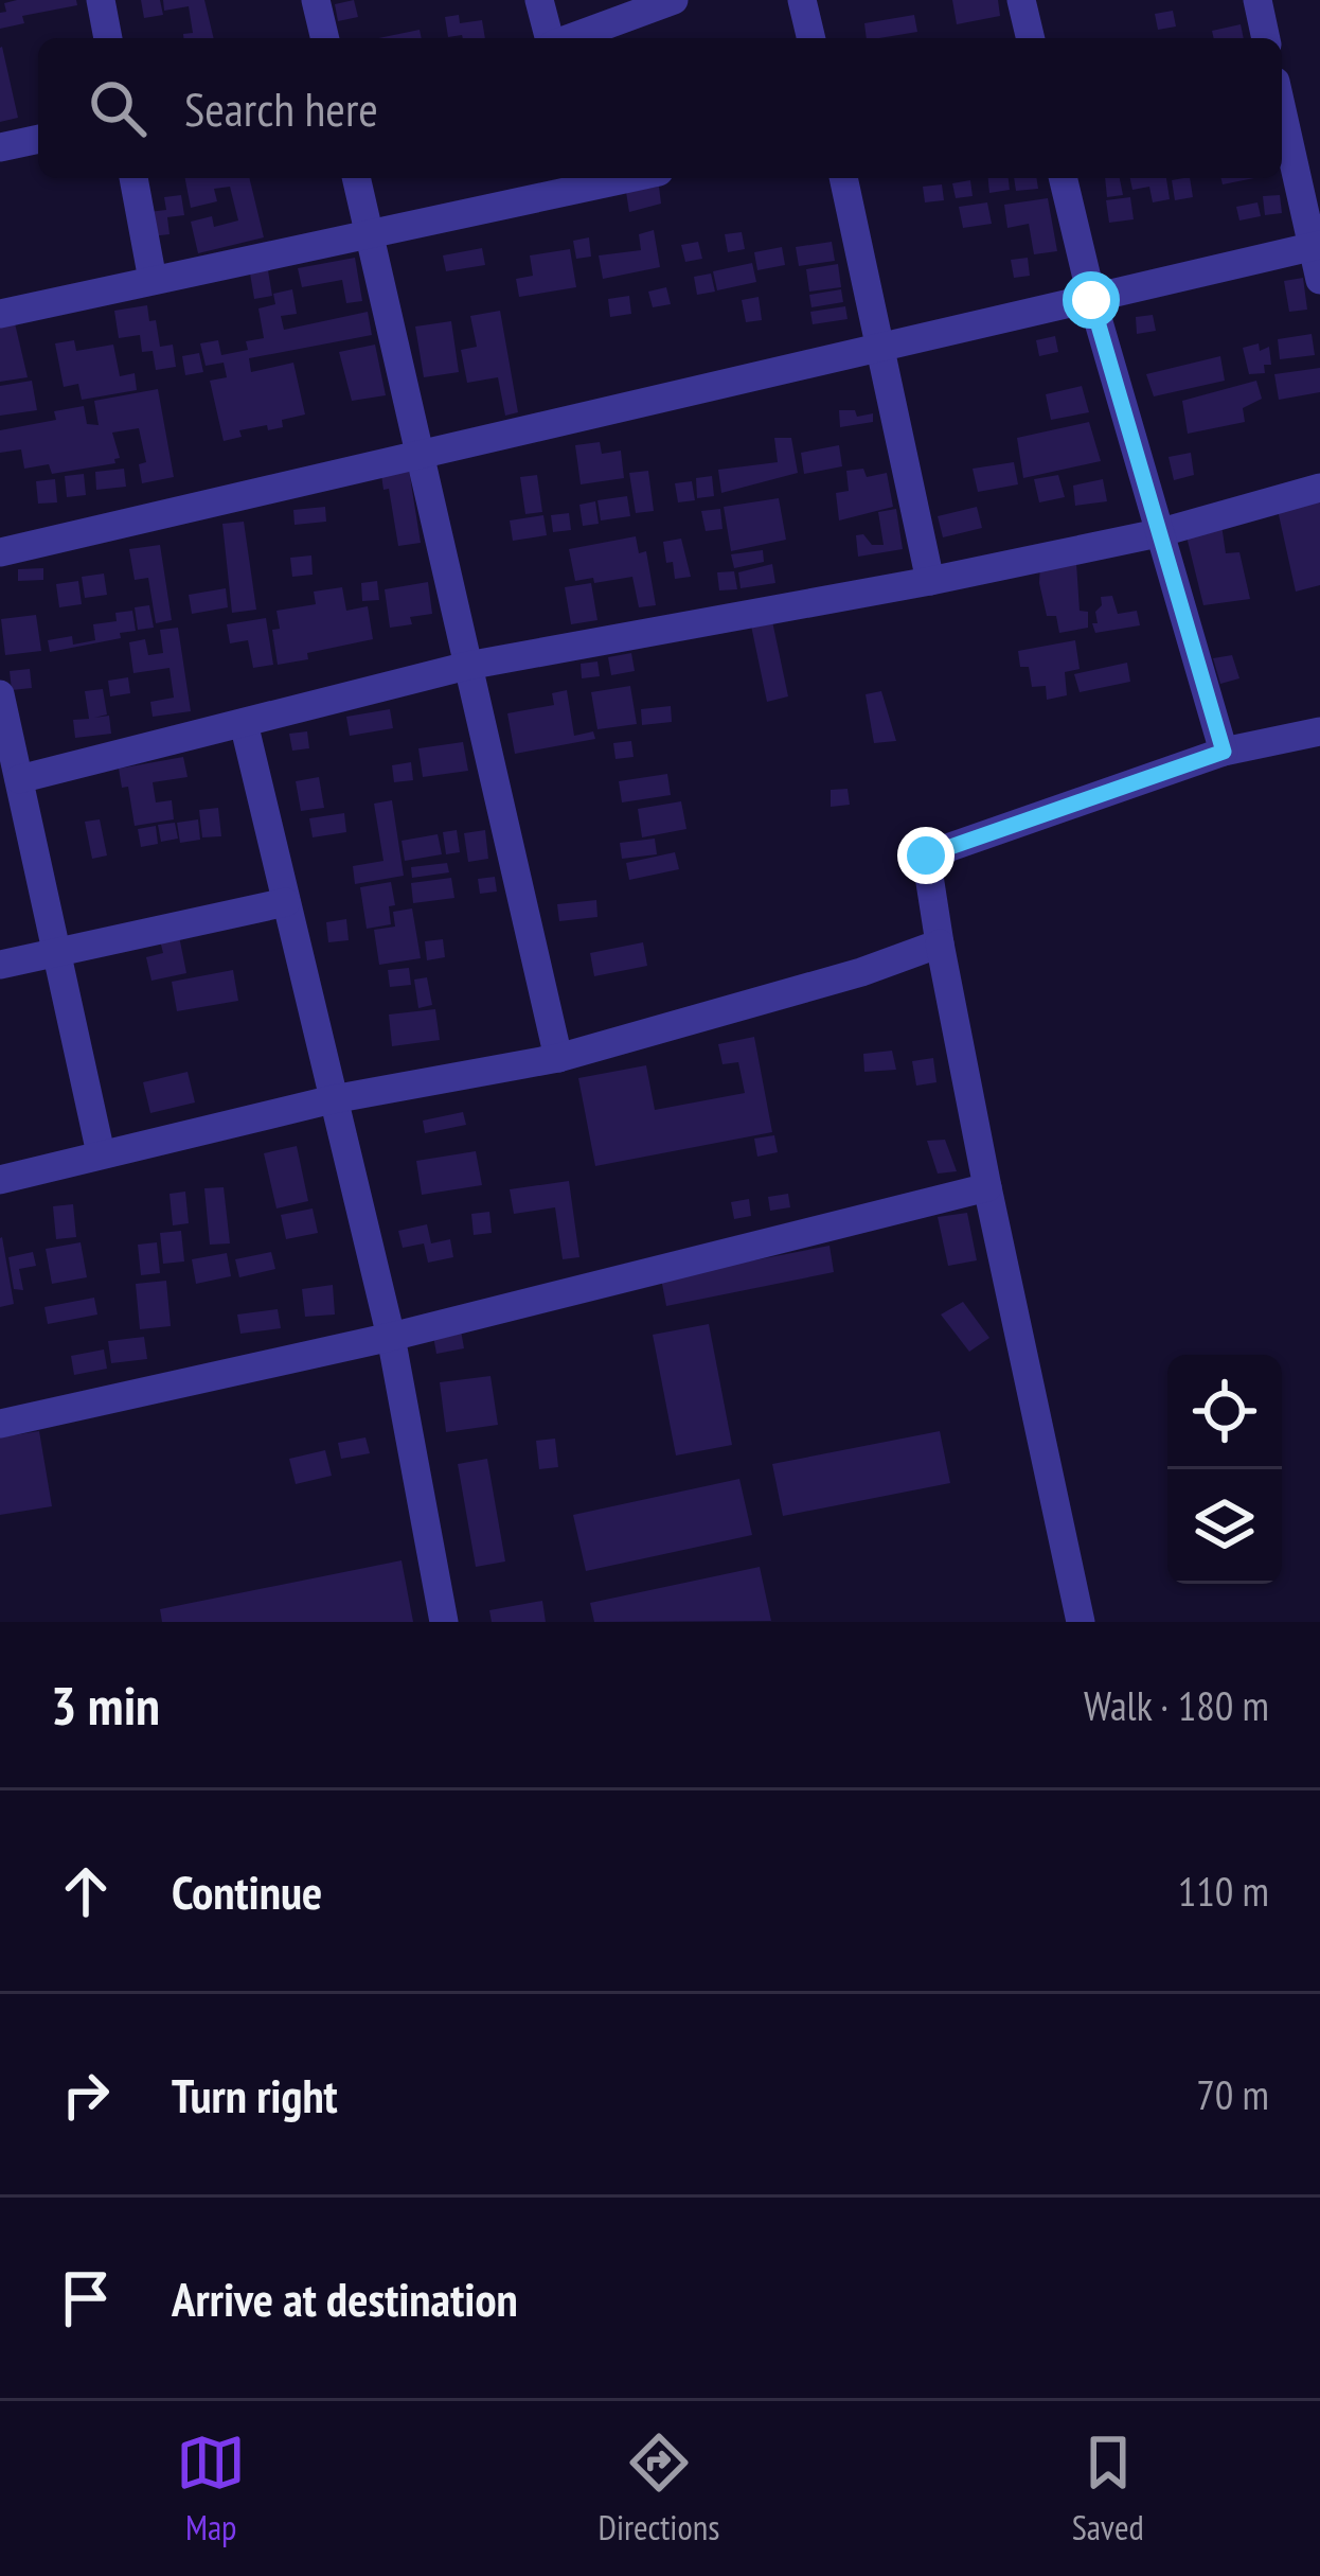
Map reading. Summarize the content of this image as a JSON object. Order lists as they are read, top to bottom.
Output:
{
  "page": {
    "search": "Search here",
    "heading": ["3 min", "Walk · 180 m"],
    "list": [
      ["Continue", "110 m"],
      ["Turn right", "70 m"],
      "Arrive at destination"
    ],
    "nav": ["Map", "Directions", "Saved"]
  }
}
